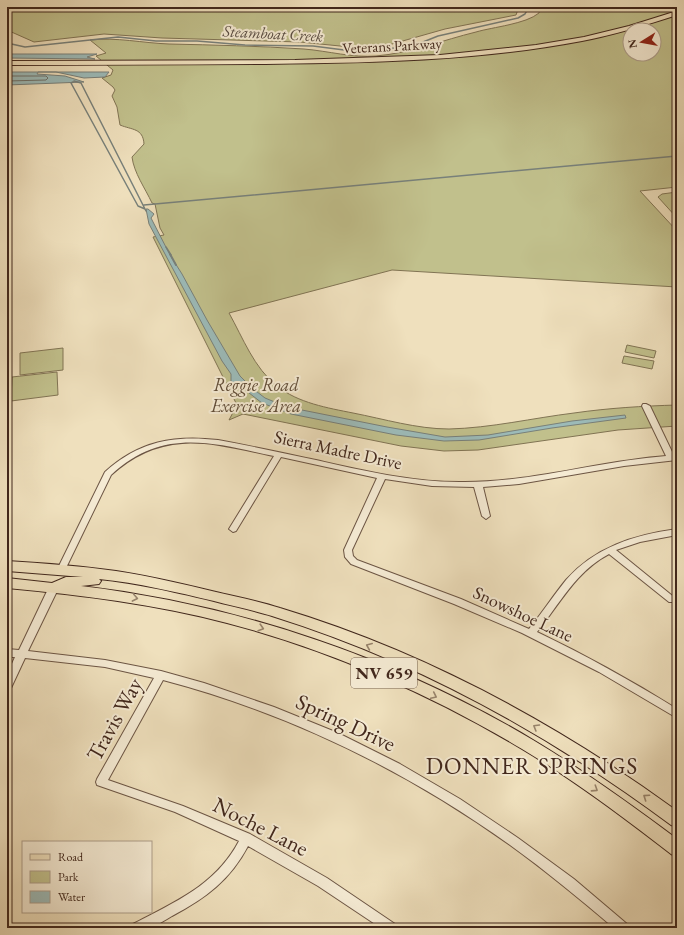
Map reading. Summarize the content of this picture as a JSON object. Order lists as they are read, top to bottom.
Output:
{
  "streets": {
    "main road": ["Veterans Parkway", "NV 659"],
    "street": [
      "Sierra Madre Drive",
      "Snowshoe Lane",
      "Travis Way",
      "Spring Drive",
      "Noche Lane"
    ]
  },
  "crossings": [
    ["Sierra Madre Drive", "Snowshoe Lane"],
    ["Sierra Madre Drive", "NV 659"],
    ["Travis Way", "Spring Drive"],
    ["Travis Way", "Noche Lane"]
  ],
  "districts": ["DONNER SPRINGS"],
  "water": ["Steamboat Creek"],
  "parks": ["Reggie Road Exercise Area"],
  "legend": ["Road", "Park", "Water"],
  "north": "left"
}
